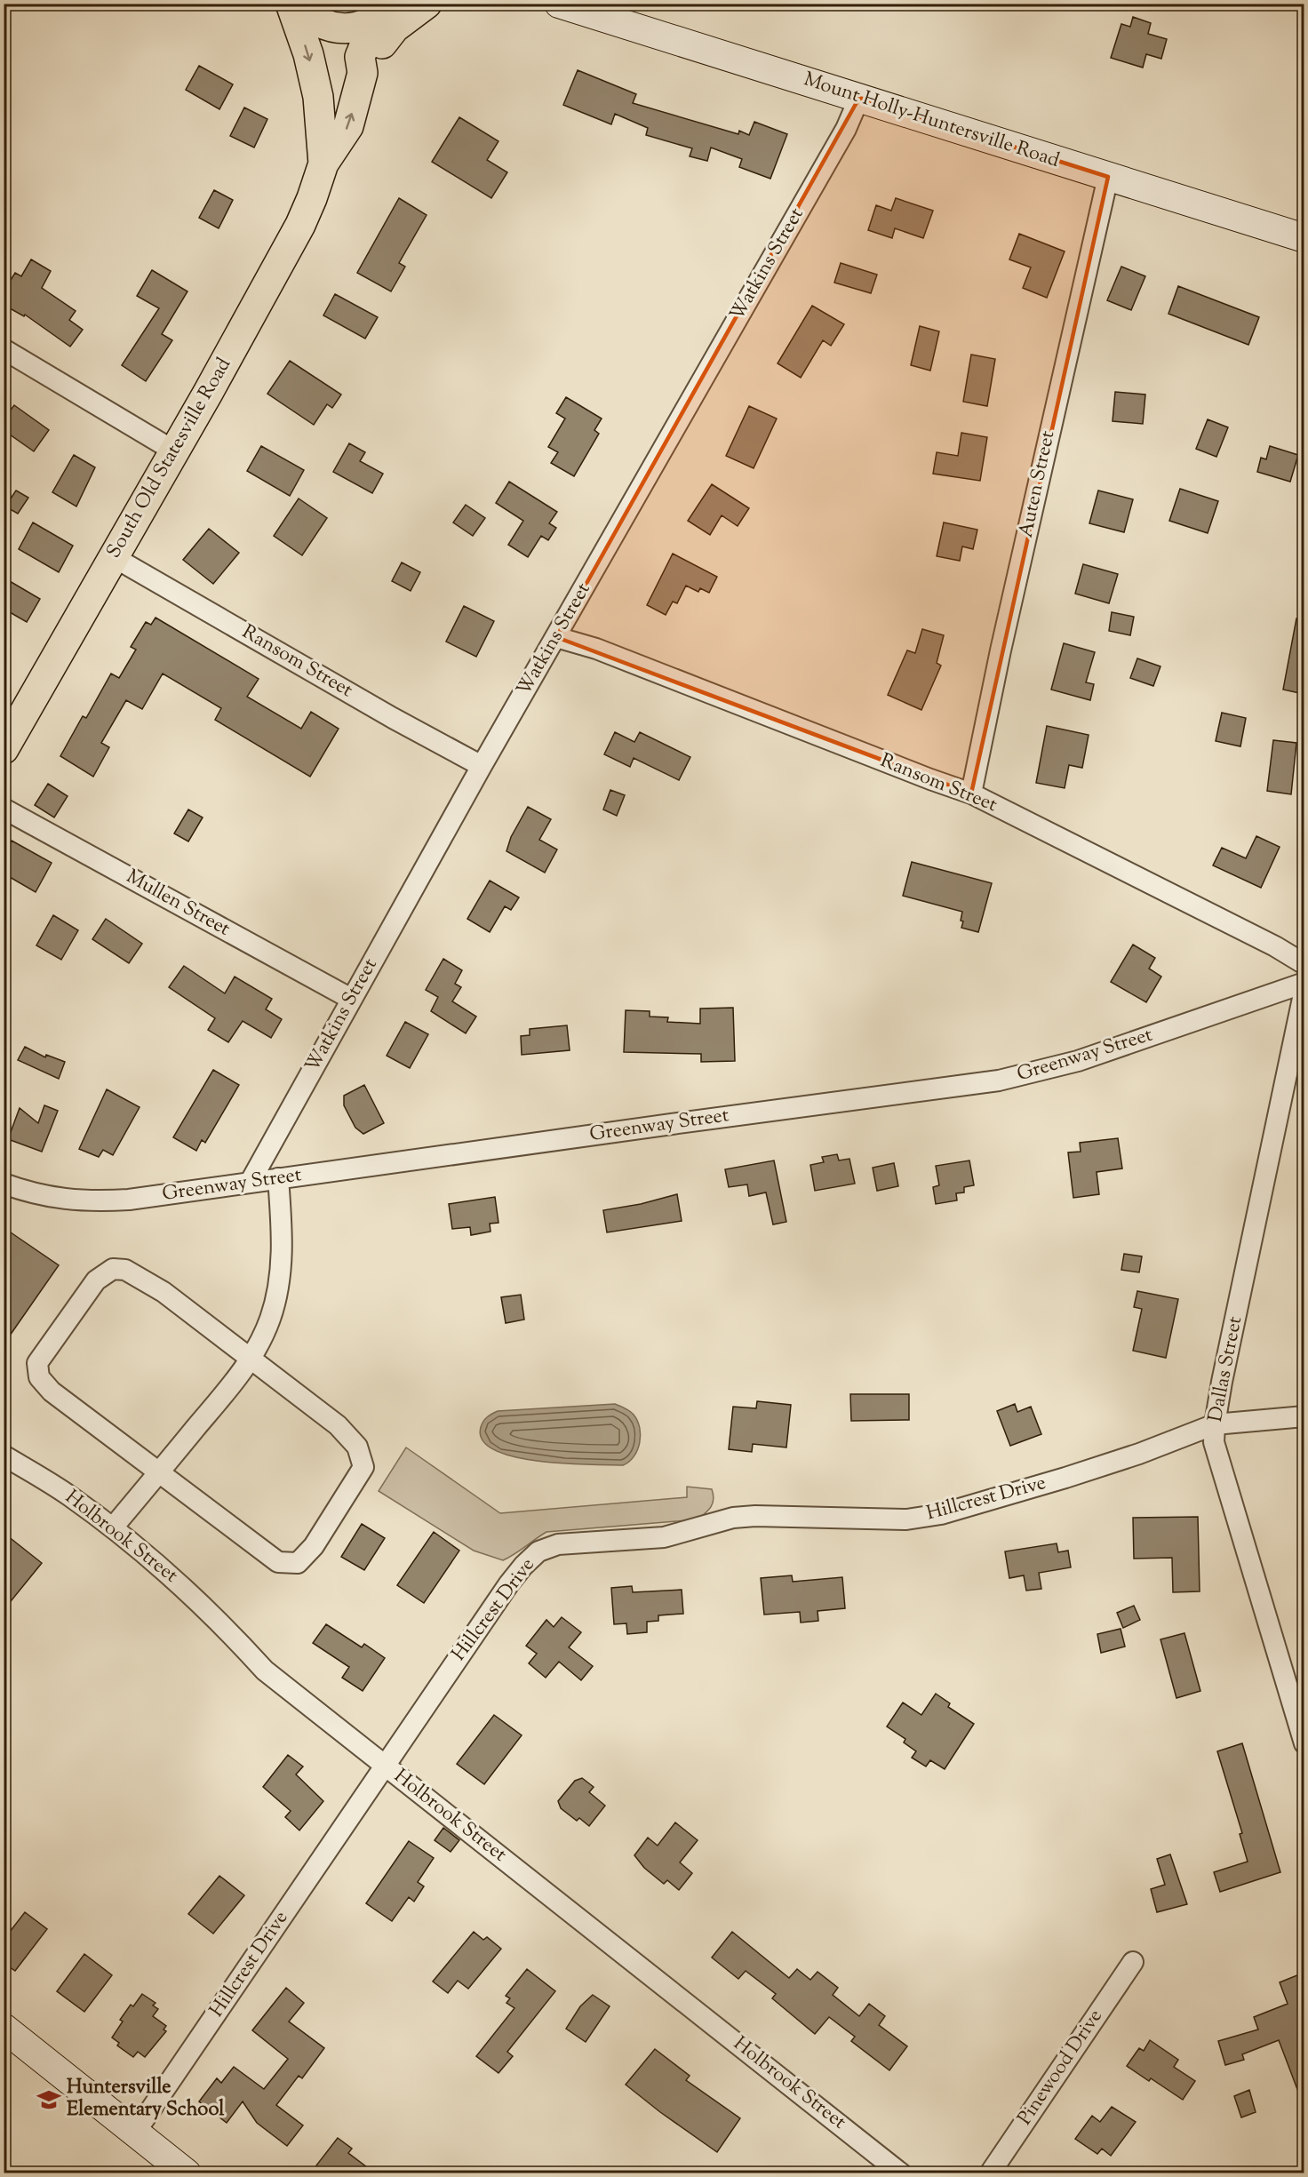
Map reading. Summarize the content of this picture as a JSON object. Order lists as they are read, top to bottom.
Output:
{
  "streets": {
    "main road": ["Mount Holly-Huntersville Road", "South Old Statesville Road"],
    "street": [
      "Watkins Street",
      "Auten Street",
      "Ransom Street",
      "Mullen Street",
      "Greenway Street",
      "Dallas Street",
      "Hillcrest Drive",
      "Holbrook Street",
      "Pinewood Drive"
    ]
  },
  "crossings": [
    ["Mount Holly-Huntersville Road", "Watkins Street"],
    ["Mount Holly-Huntersville Road", "Auten Street"],
    ["Watkins Street", "Ransom Street"],
    ["Watkins Street", "Mullen Street"],
    ["Watkins Street", "Greenway Street"],
    ["South Old Statesville Road", "Ransom Street"],
    ["Auten Street", "Ransom Street"],
    ["Dallas Street", "Hillcrest Drive"],
    ["Hillcrest Drive", "Holbrook Street"]
  ],
  "places": {
    "school or university": ["Huntersville Elementary School"]
  }
}
